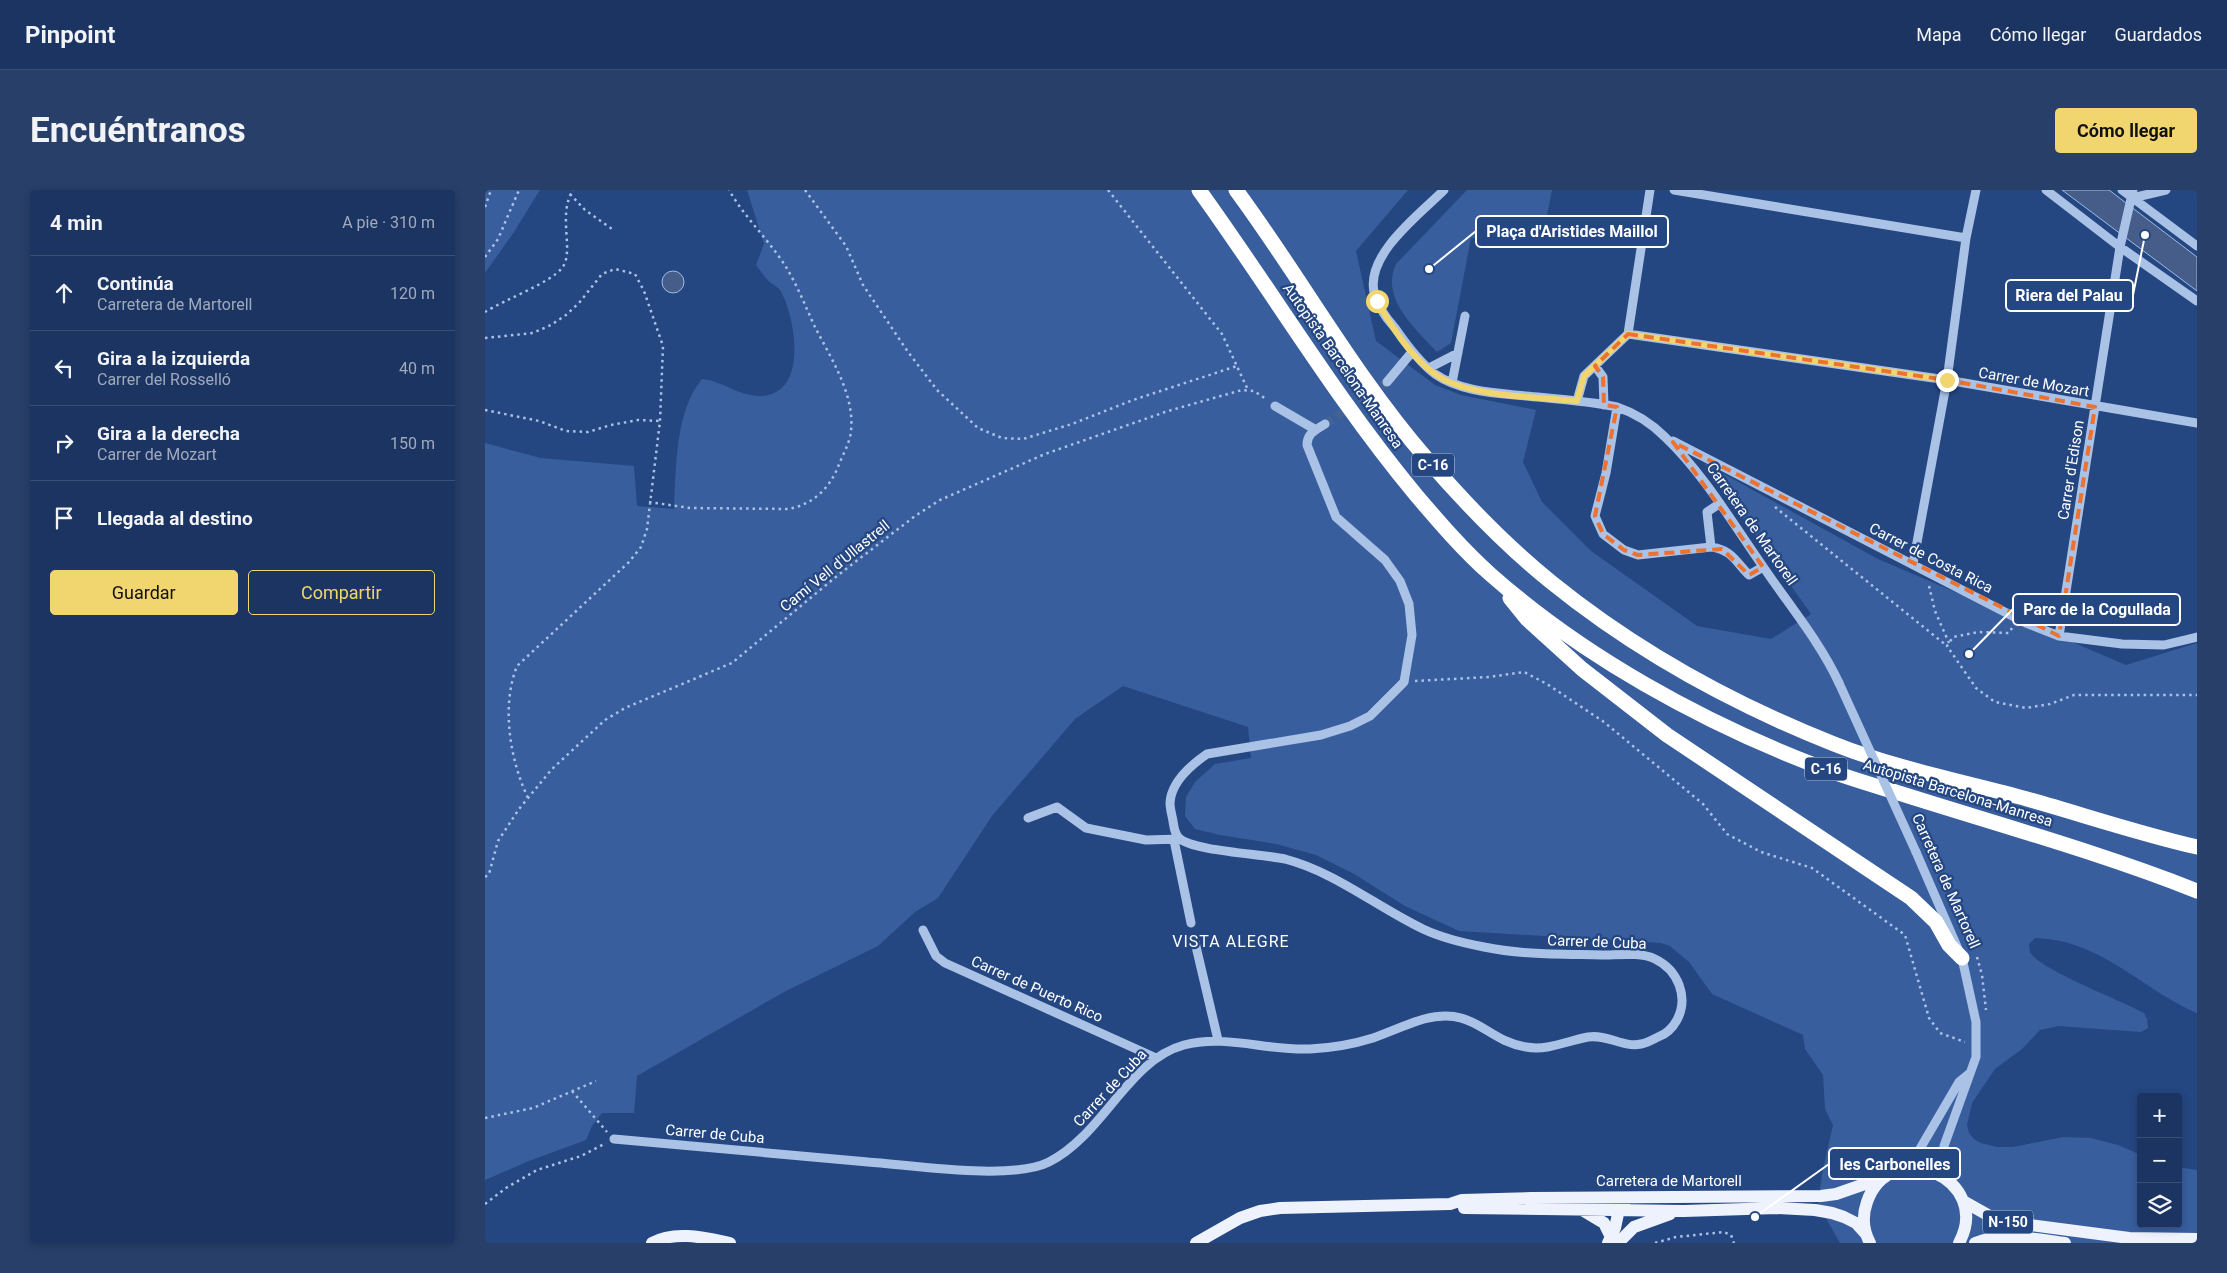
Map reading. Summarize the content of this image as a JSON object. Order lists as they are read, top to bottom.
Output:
{
  "streets": {
    "highway": ["Autopista Barcelona-Manresa", "C-16"],
    "main road": ["Carretera de Martorell", "N-150"],
    "street": [
      "Carrer de Mozart",
      "Carrer d'Edison",
      "Carrer de Costa Rica",
      "Carrer de Cuba",
      "Carrer de Puerto Rico"
    ],
    "path": ["Camí Vell d'Ullastrell"]
  },
  "crossings": [
    ["Autopista Barcelona-Manresa", "C-16"],
    ["Carrer de Mozart", "Carrer d'Edison"],
    ["Carrer d'Edison", "Carrer de Costa Rica"],
    ["Carretera de Martorell", "Carrer de Costa Rica"],
    ["Carrer de Cuba", "Carrer de Puerto Rico"]
  ],
  "districts": ["VISTA ALEGRE"],
  "places": [
    "Riera del Palau",
    "Plaça d'Aristides Maillol",
    "Parc de la Cogullada",
    "les Carbonelles"
  ],
  "page": {
    "header": "Pinpoint",
    "nav": ["Mapa", "Cómo llegar", "Guardados"],
    "buttons": [
      "Cómo llegar",
      ["Guardar", "Compartir"]
    ],
    "title": "Encuéntranos",
    "heading": ["4 min", "A pie · 310 m"],
    "list": [
      ["Continúa", "Carretera de Martorell", "120 m"],
      ["Gira a la izquierda", "Carrer del Rosselló", "40 m"],
      ["Gira a la derecha", "Carrer de Mozart", "150 m"],
      "Llegada al destino"
    ],
    "map_buttons": ["+", "−"]
  }
}
